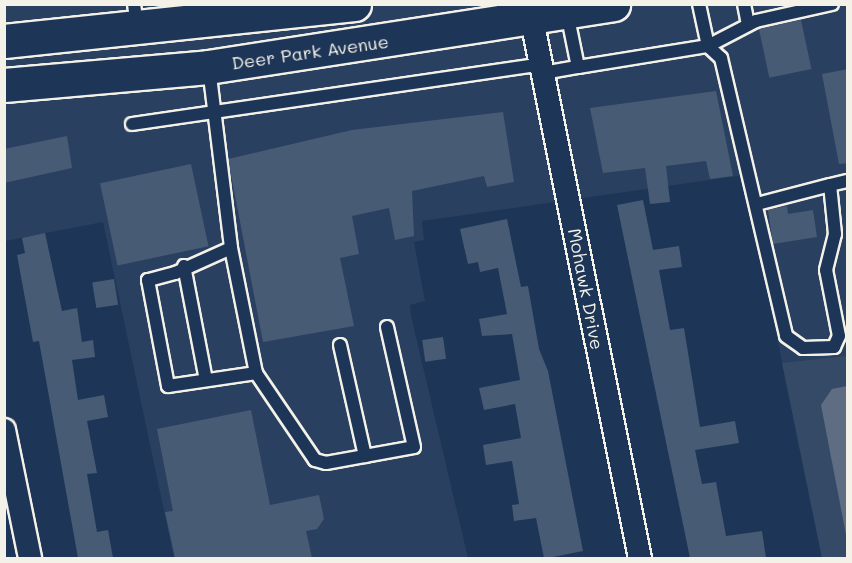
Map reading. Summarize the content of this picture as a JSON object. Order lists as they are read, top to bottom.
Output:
{
  "streets": {
    "main road": ["Deer Park Avenue"],
    "street": ["Mohawk Drive"]
  },
  "crossings": [
    ["Deer Park Avenue", "Mohawk Drive"]
  ]
}
